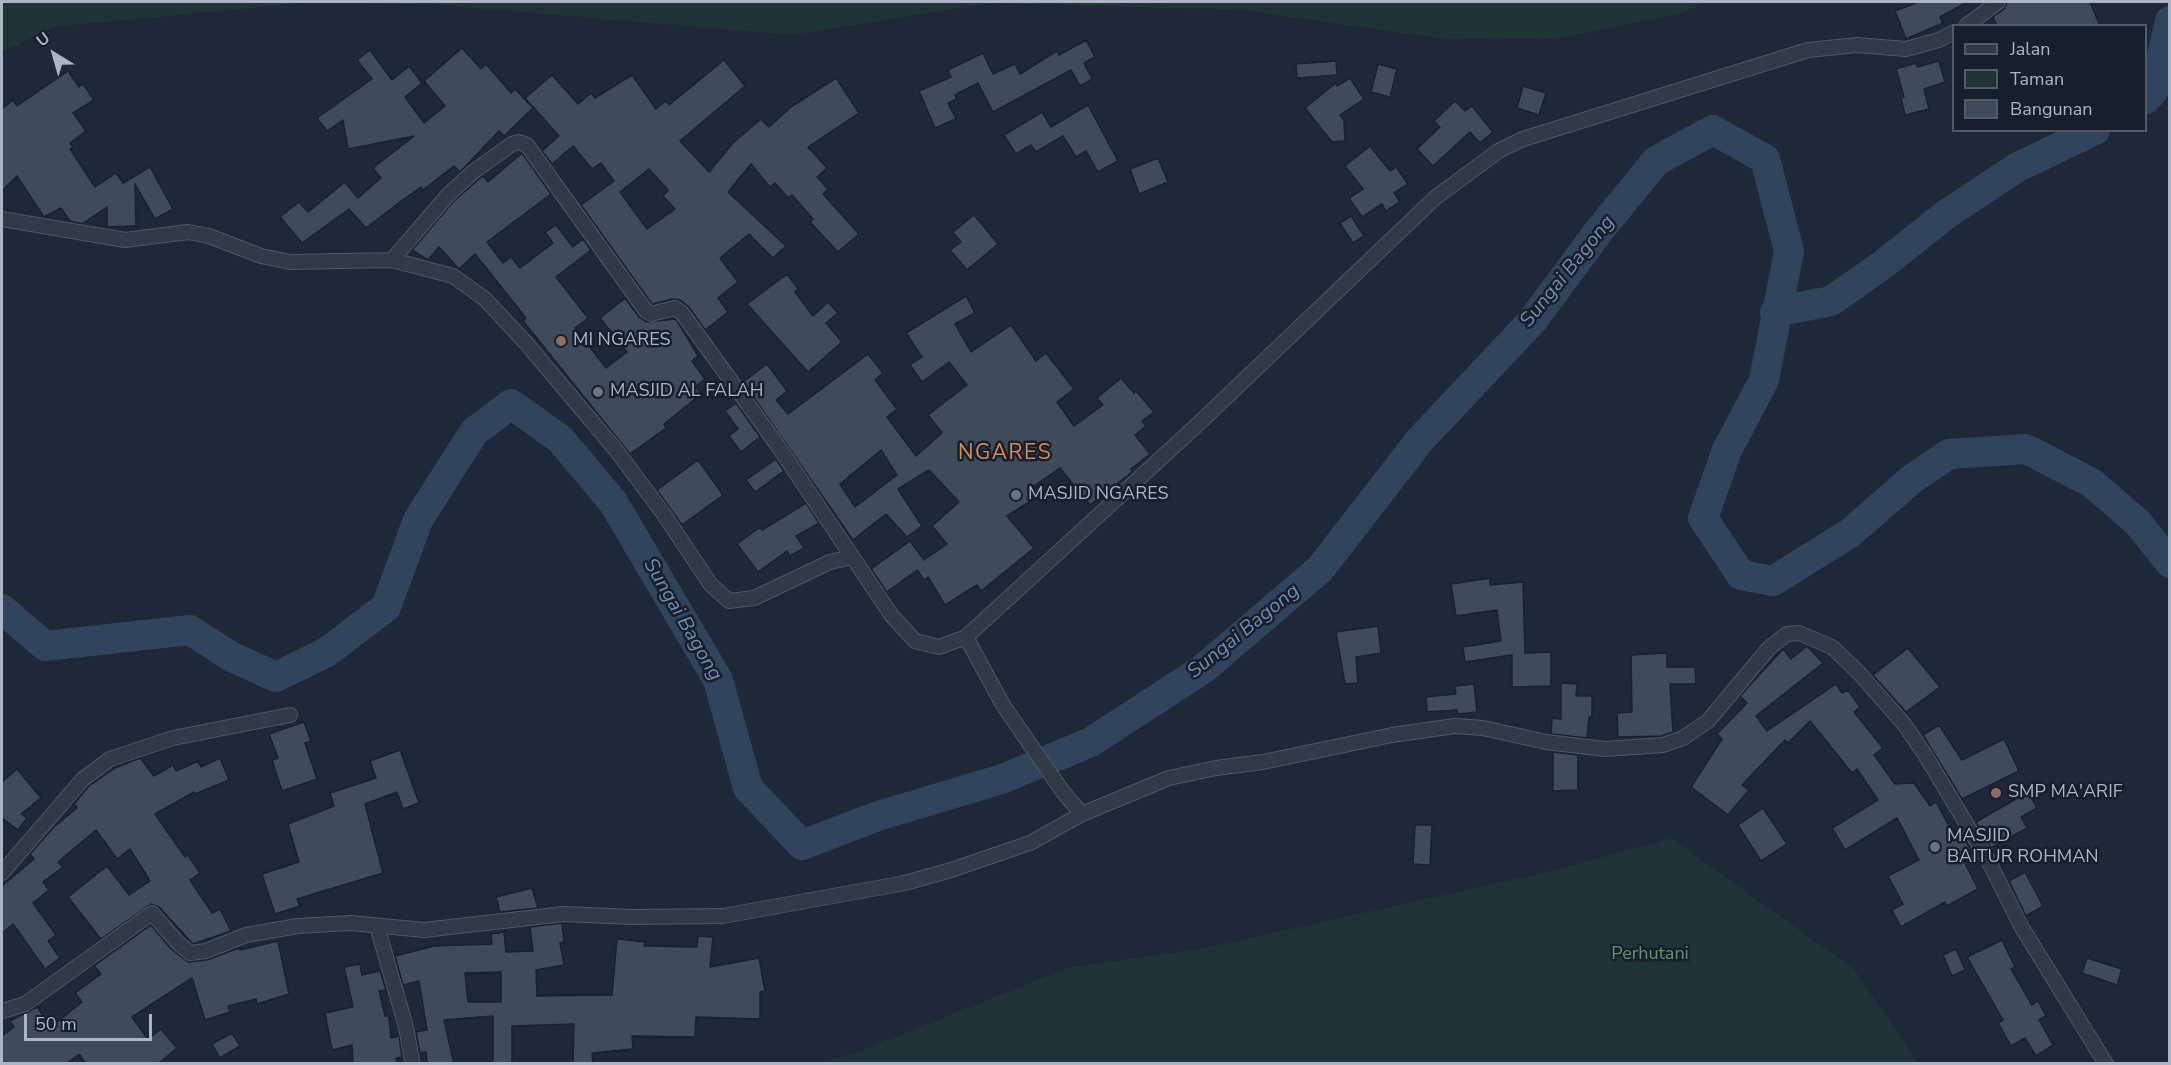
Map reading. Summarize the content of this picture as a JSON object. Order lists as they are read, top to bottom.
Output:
{
  "districts": ["NGARES"],
  "water": ["Sungai Bagong"],
  "parks": ["Perhutani"],
  "places": [
    "MI NGARES",
    "MASJID AL FALAH",
    "MASJID NGARES",
    "SMP MA'ARIF",
    "MASJID BAITUR ROHMAN"
  ],
  "legend": ["Jalan", "Taman", "Bangunan"],
  "scale_bar": "50 m",
  "north": "top left"
}
